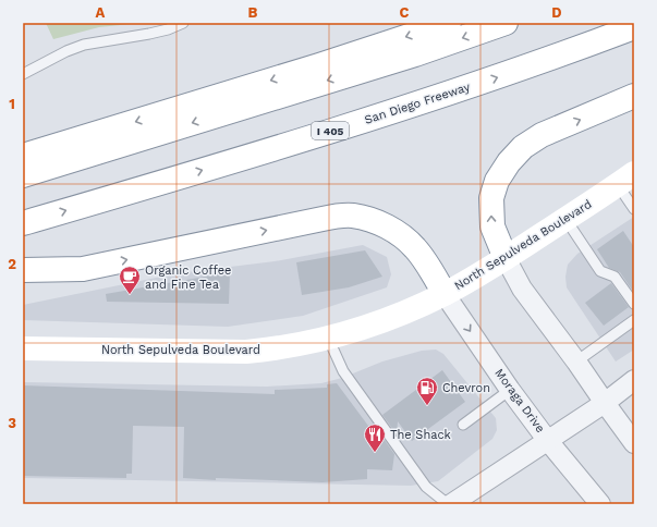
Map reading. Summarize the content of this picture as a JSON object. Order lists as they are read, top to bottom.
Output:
{
  "streets": {
    "main road": ["San Diego Freeway", "I 405", "North Sepulveda Boulevard"],
    "street": ["Moraga Drive"]
  },
  "crossings": [
    ["North Sepulveda Boulevard", "Moraga Drive"]
  ],
  "places": {
    "cafe": ["Organic Coffee and Fine Tea"],
    "fuel station": ["Chevron"],
    "restaurant": ["The Shack"]
  },
  "grid": {
    "columns": [
      "A",
      "B",
      "C",
      "D"
    ],
    "rows": ["1", "2", "3"]
  }
}
